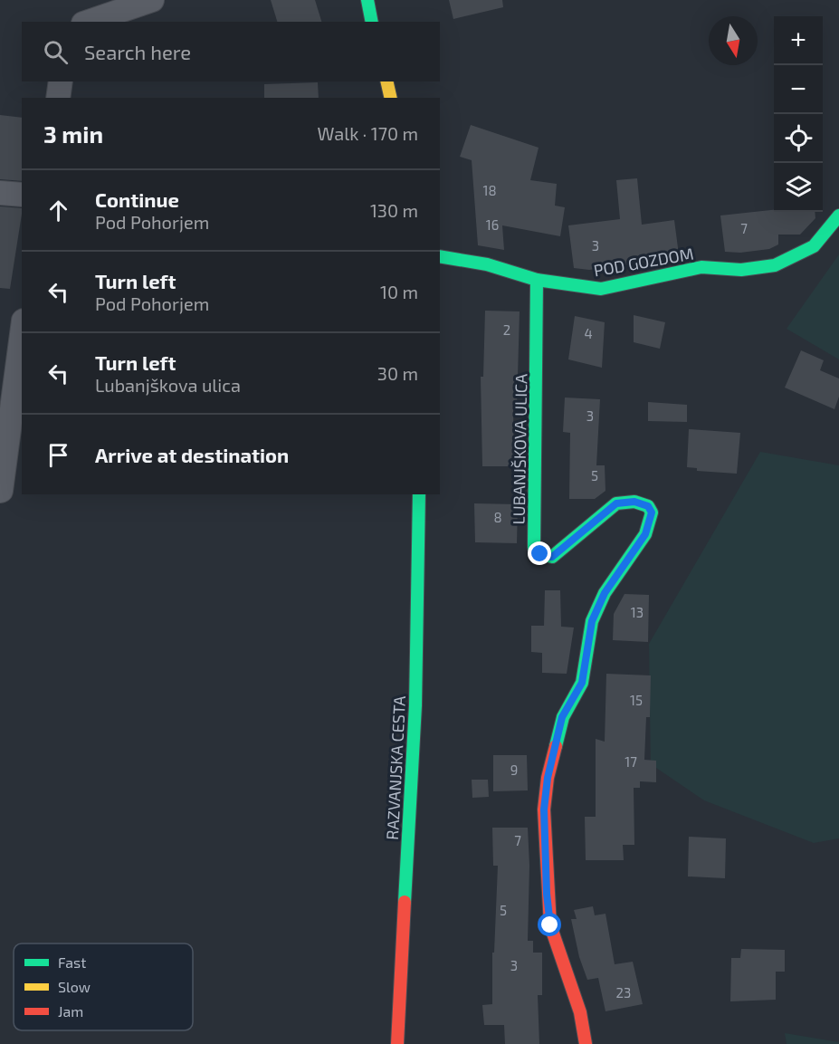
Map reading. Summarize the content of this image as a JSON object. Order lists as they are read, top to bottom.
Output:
{
  "streets": {
    "street": ["POD GOZDOM", "LUBANJŠKOVA ULICA", "RAZVANJSKA CESTA"]
  },
  "crossings": [
    ["POD GOZDOM", "LUBANJŠKOVA ULICA"]
  ],
  "house_numbers": [
    "18",
    "16",
    "7",
    "3",
    "2",
    "4",
    "3",
    "5",
    "8",
    "13",
    "15",
    "17",
    "9",
    "7",
    "5",
    "3",
    "23"
  ],
  "legend": ["Fast", "Slow", "Jam"],
  "north": "bottom",
  "page": {
    "map_buttons": ["+", "−"],
    "search": "Search here",
    "heading": ["3 min", "Walk · 170 m"],
    "list": [
      ["Continue", "Pod Pohorjem", "130 m"],
      ["Turn left", "Pod Pohorjem", "10 m"],
      ["Turn left", "Lubanjškova ulica", "30 m"],
      "Arrive at destination"
    ]
  }
}
